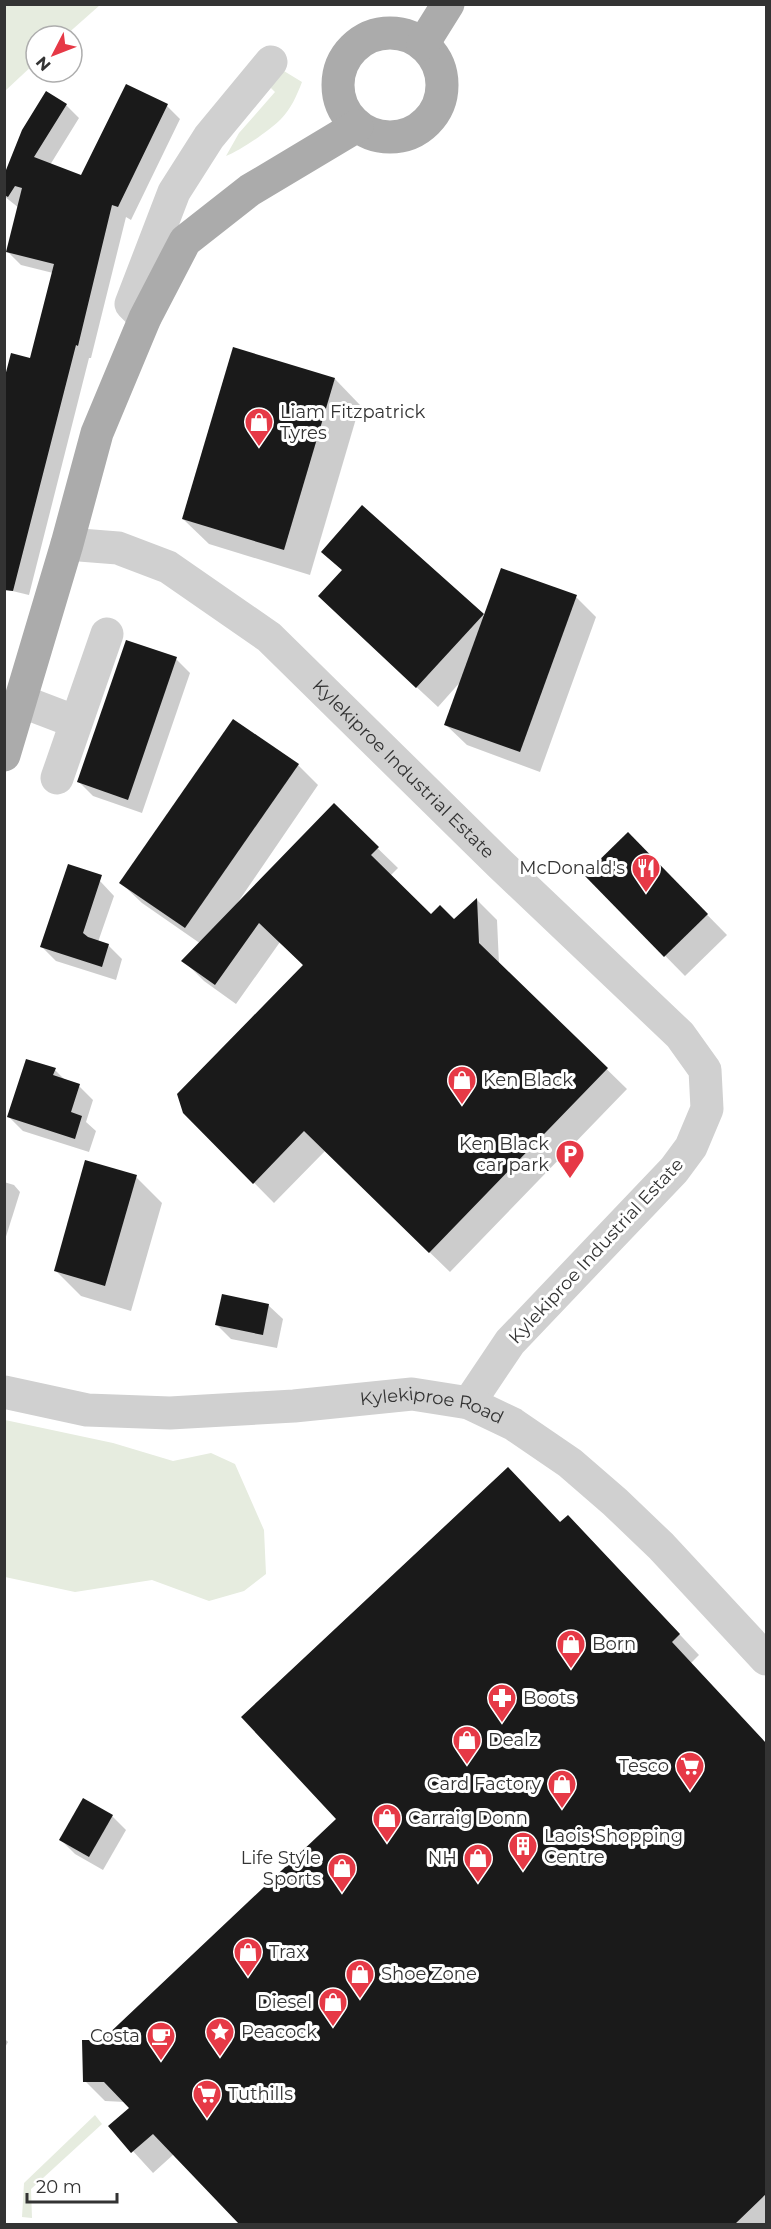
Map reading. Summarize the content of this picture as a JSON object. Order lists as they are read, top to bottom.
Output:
{
  "streets": {
    "street": ["Kylekiproe Industrial Estate", "Kylekiproe Road"]
  },
  "crossings": [
    ["Kylekiproe Industrial Estate", "Kylekiproe Road"]
  ],
  "places": {
    "shop": [
      "Liam Fitzpatrick Tyres",
      "Ken Black",
      "Born",
      "Dealz",
      "Card Factory",
      "Carraig Donn",
      "NH",
      "Life Style Sports",
      "Trax",
      "Shoe Zone",
      "Diesel"
    ],
    "restaurant": ["McDonald's"],
    "parking": ["Ken Black car park"],
    "pharmacy": ["Boots"],
    "supermarket": ["Tesco", "Tuthills"],
    "building": ["Laois Shopping Centre"],
    "place": ["Peacock"],
    "cafe": ["Costa"]
  },
  "scale_bar": "20 m",
  "north": "bottom left"
}
